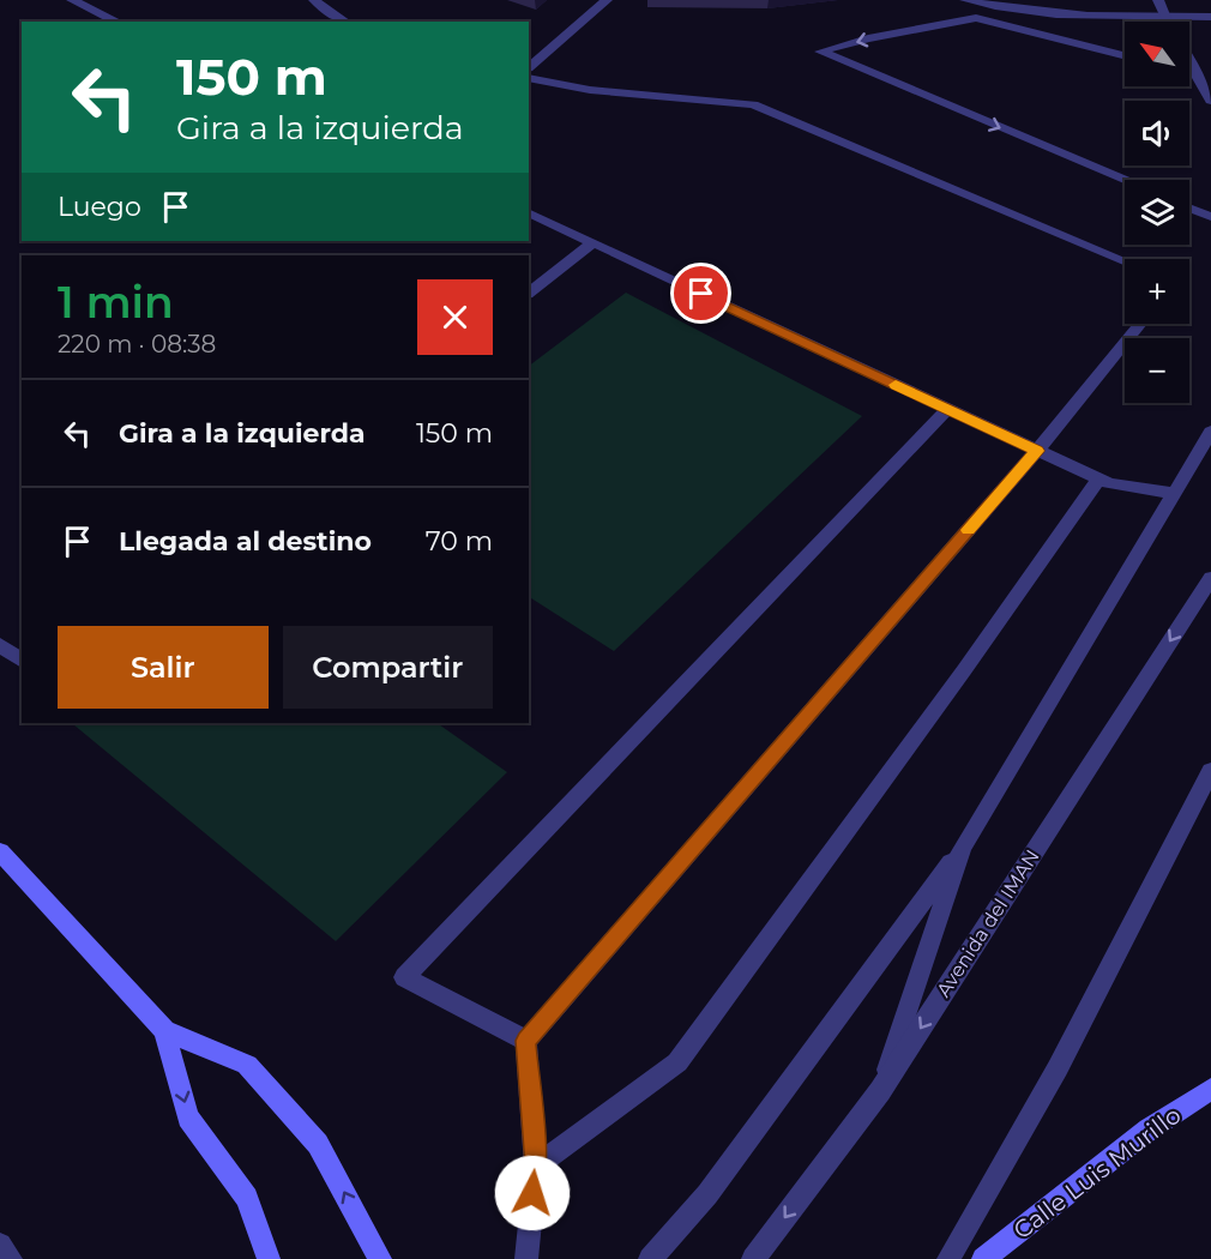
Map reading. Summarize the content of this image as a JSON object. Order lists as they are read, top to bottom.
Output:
{
  "streets": {
    "main road": ["Calle Luis Murillo"],
    "street": ["Avenida del IMAN"]
  },
  "north": "top left",
  "page": {
    "map_buttons": ["+", "−"],
    "turn": ["150 m", "Gira a la izquierda"],
    "then": "Luego",
    "heading": ["1 min", "220 m · 08:38"],
    "list": [
      {
        "name": "Gira a la izquierda",
        "value": "150 m"
      },
      {
        "name": "Llegada al destino",
        "value": "70 m"
      }
    ],
    "buttons": ["Salir", "Compartir"]
  }
}
